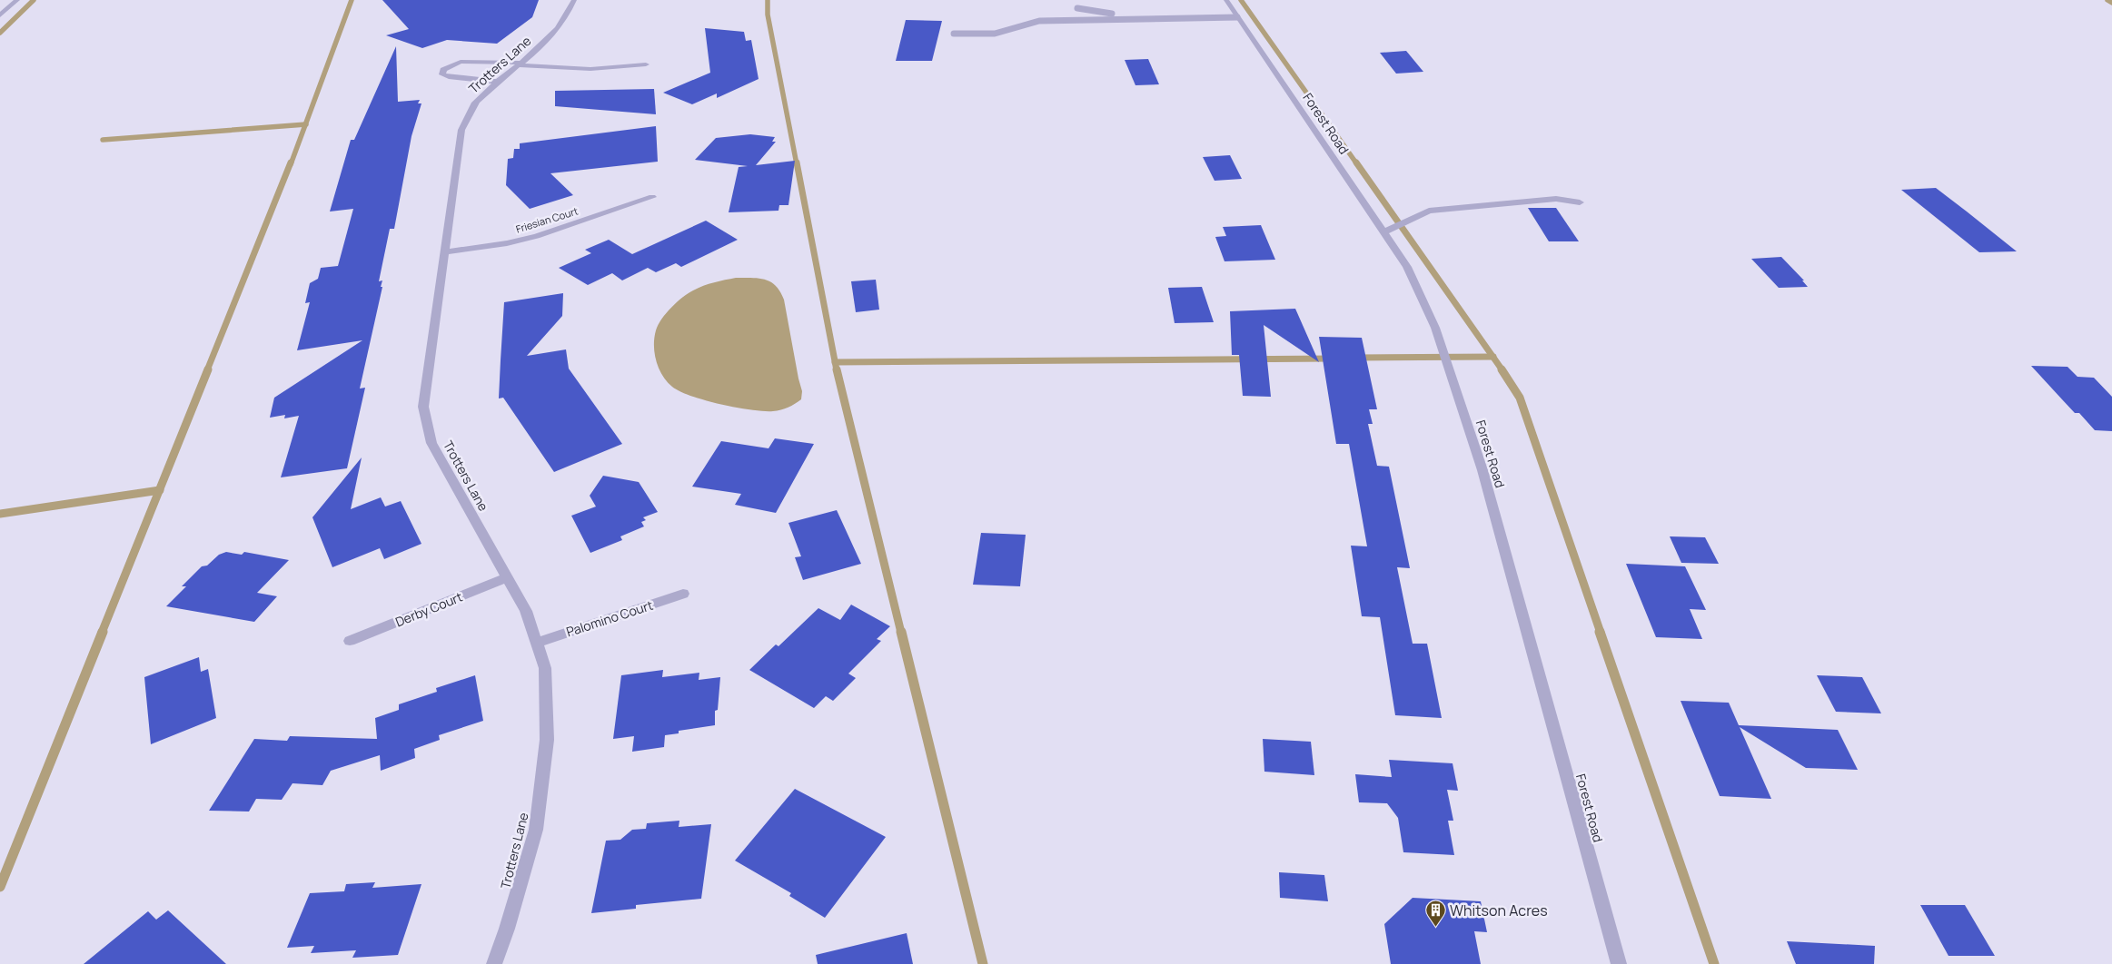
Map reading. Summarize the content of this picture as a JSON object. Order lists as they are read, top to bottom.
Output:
{
  "streets": {
    "street": [
      "Trotters Lane",
      "Forest Road",
      "Friesian Court",
      "Derby Court",
      "Palomino Court"
    ]
  },
  "crossings": [
    ["Trotters Lane", "Friesian Court"],
    ["Trotters Lane", "Derby Court"],
    ["Trotters Lane", "Palomino Court"]
  ],
  "places": {
    "building": ["Whitson Acres"]
  }
}
